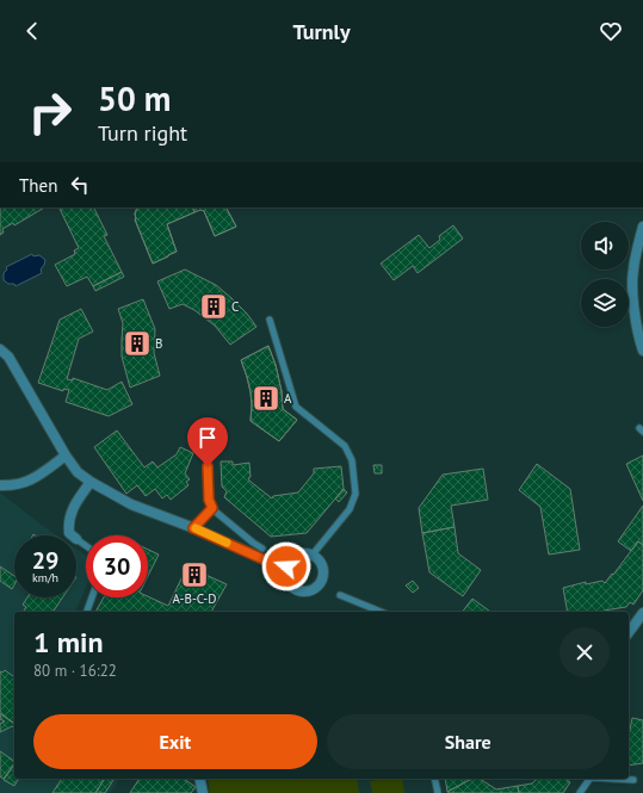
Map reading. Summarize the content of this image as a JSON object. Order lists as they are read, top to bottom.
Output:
{
  "places": {
    "building": [
      "C",
      "B",
      "A",
      "A-B-C-D"
    ]
  },
  "page": {
    "header": "Turnly",
    "turn": ["50 m", "Turn right"],
    "then": "Then",
    "speed": "29 km/h",
    "limit": "30",
    "heading": ["1 min", "80 m · 16:22"],
    "buttons": ["Exit", "Share"]
  }
}
